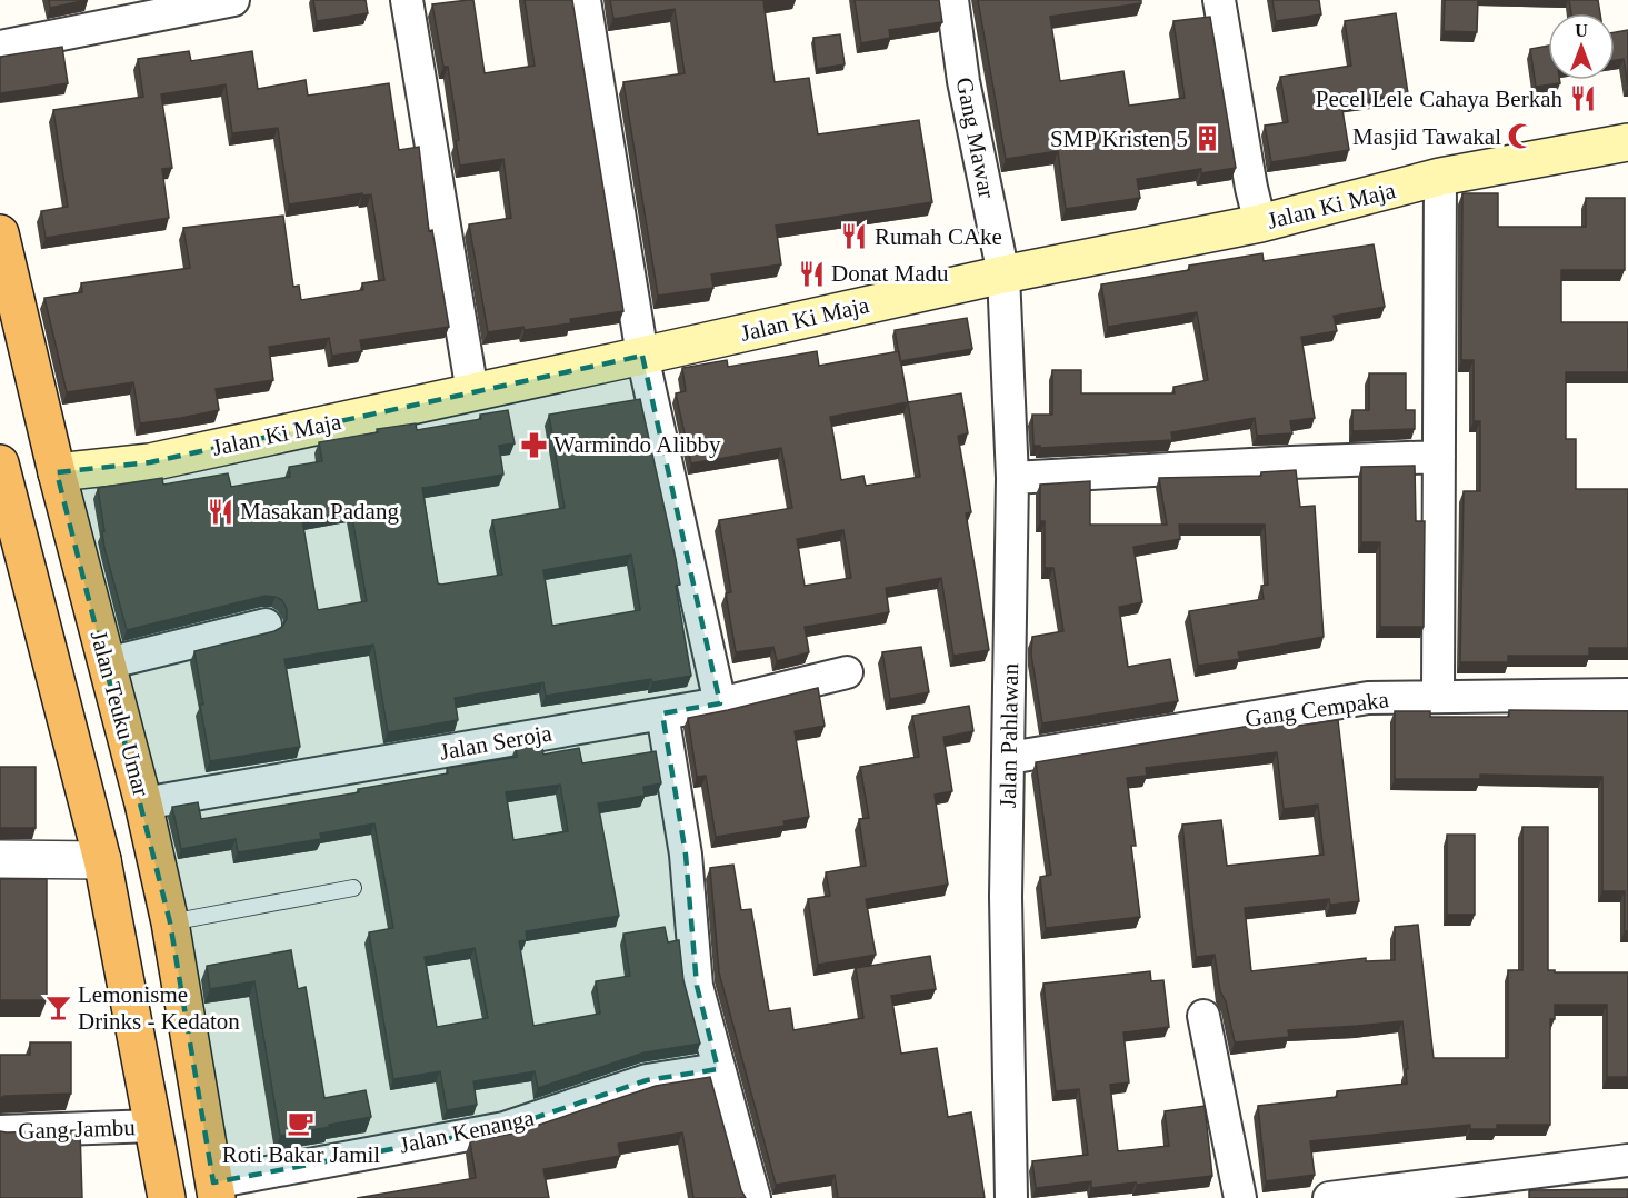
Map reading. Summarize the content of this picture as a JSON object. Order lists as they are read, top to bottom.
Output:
{
  "streets": {
    "highway": ["Jalan Teuku Umar"],
    "main road": ["Jalan Ki Maja"],
    "street": [
      "Gang Mawar",
      "Gang Cempaka",
      "Jalan Pahlawan",
      "Jalan Seroja",
      "Gang Jambu",
      "Jalan Kenanga"
    ]
  },
  "crossings": [
    ["Gang Mawar", "Jalan Ki Maja"],
    ["Gang Mawar", "Jalan Pahlawan"],
    ["Jalan Ki Maja", "Jalan Teuku Umar"],
    ["Jalan Ki Maja", "Jalan Pahlawan"],
    ["Gang Cempaka", "Jalan Pahlawan"],
    ["Jalan Teuku Umar", "Jalan Seroja"],
    ["Jalan Teuku Umar", "Jalan Kenanga"]
  ],
  "places": {
    "restaurant": [
      "Pecel Lele Cahaya Berkah",
      "Rumah CAke",
      "Donat Madu",
      "Masakan Padang"
    ],
    "mosque": ["Masjid Tawakal"],
    "building": ["SMP Kristen 5"],
    "pharmacy": ["Warmindo Alibby"],
    "bar": ["Lemonisme Drinks - Kedaton"],
    "cafe": ["Roti Bakar Jamil"]
  },
  "north": "top"
}
